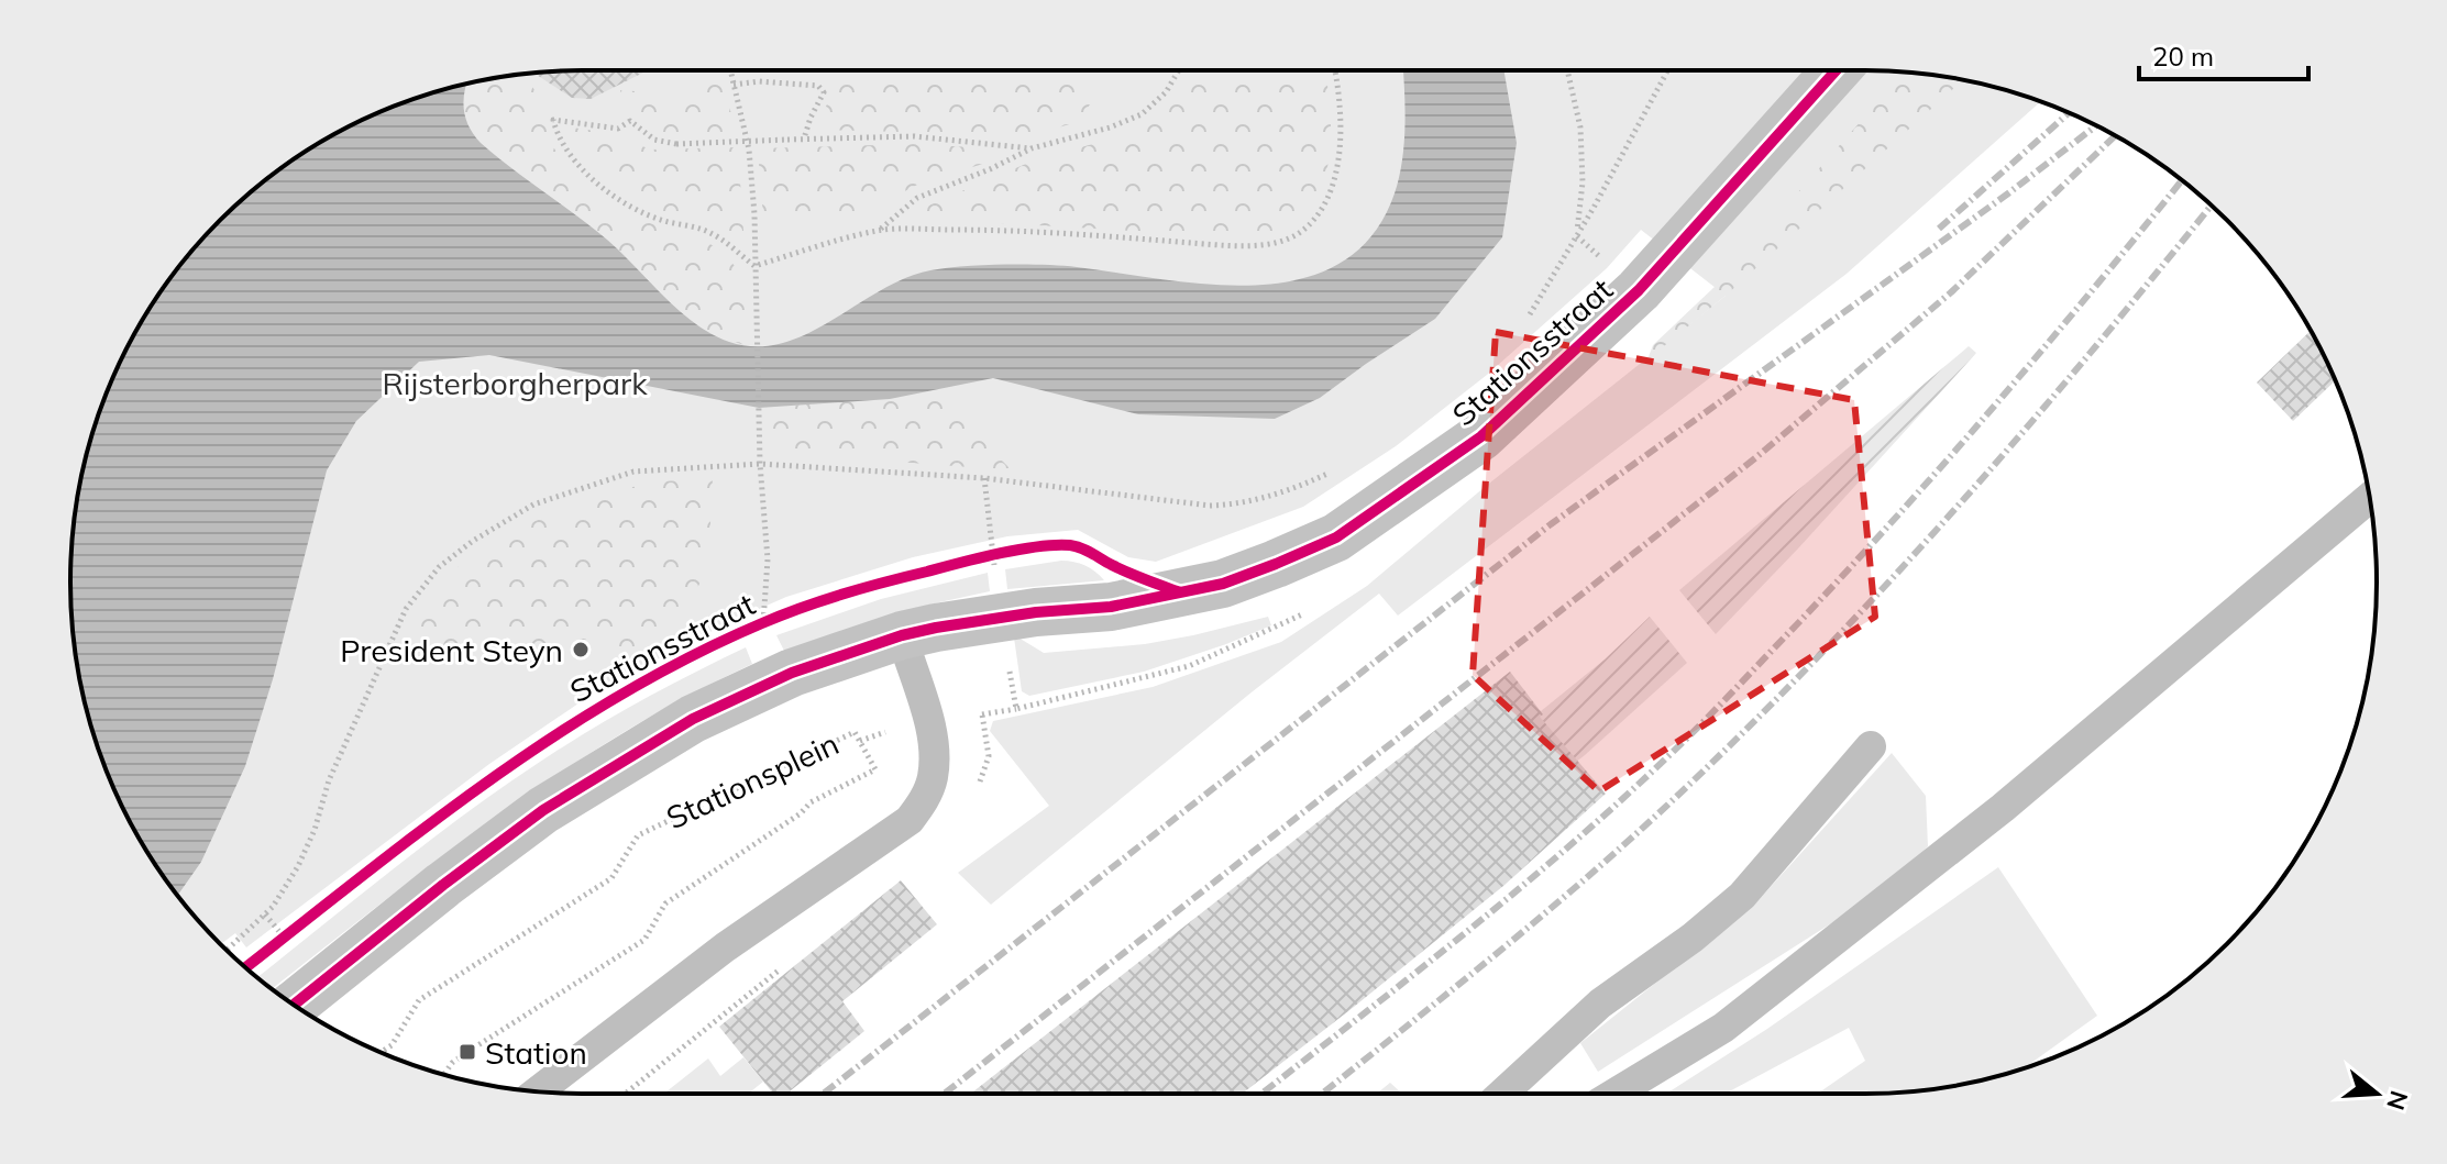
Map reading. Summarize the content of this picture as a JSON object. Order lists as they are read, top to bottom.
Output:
{
  "streets": {
    "street": ["Stationsstraat"],
    "path": ["Stationsplein"]
  },
  "parks": ["Rijsterborgherpark"],
  "places": {
    "other": ["President Steyn"],
    "transit": ["Station"]
  },
  "scale_bar": "20 m",
  "north": "right"
}
